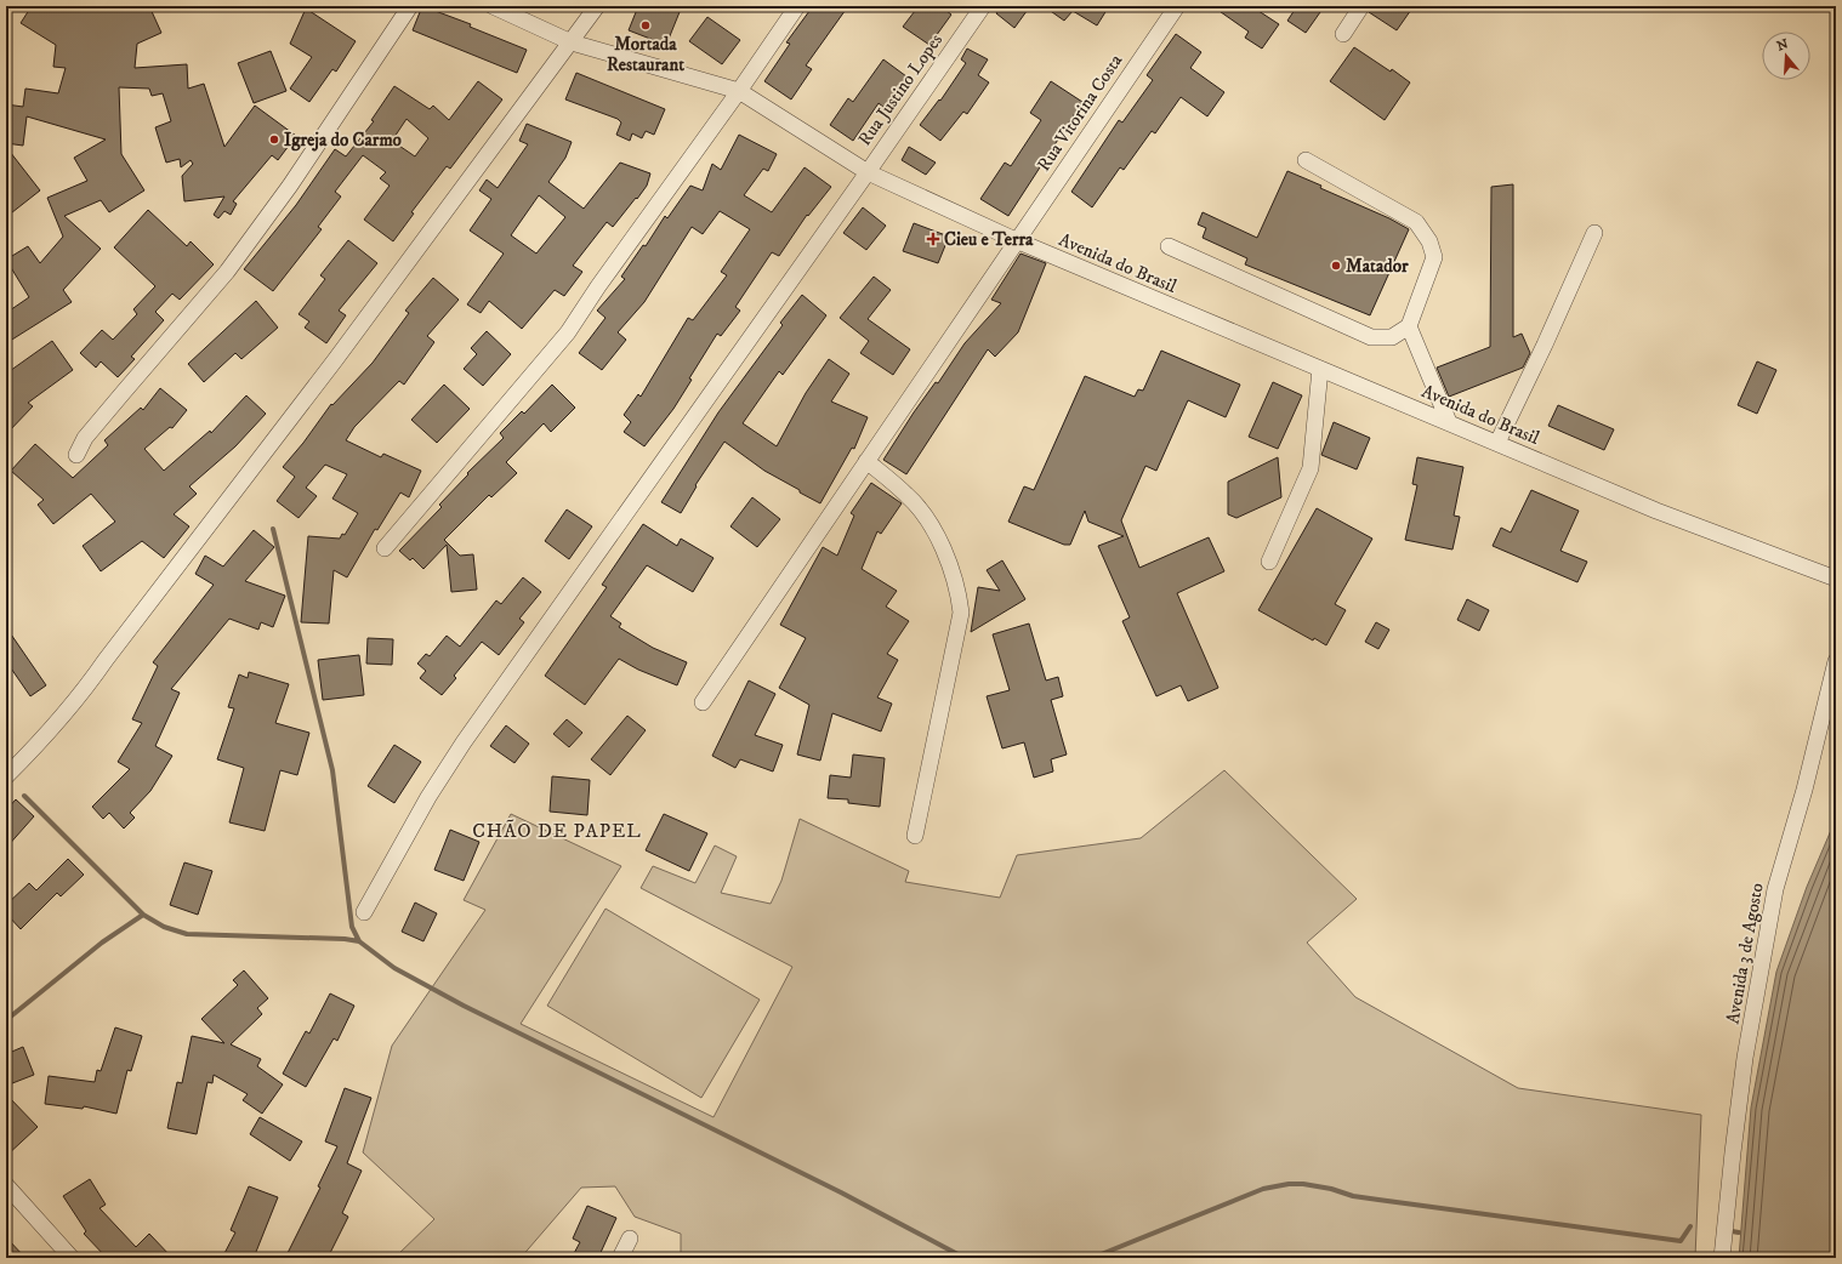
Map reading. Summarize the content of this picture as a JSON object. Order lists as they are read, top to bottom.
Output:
{
  "streets": {
    "street": [
      "Rua Justino Lopes",
      "Rua Vitorina Costa",
      "Avenida do Brasil",
      "Avenida 3 de Agosto"
    ]
  },
  "crossings": [
    ["Rua Justino Lopes", "Avenida do Brasil"],
    ["Rua Vitorina Costa", "Avenida do Brasil"]
  ],
  "districts": ["CHÃO DE PAPEL"],
  "places": {
    "other": ["Mortada Restaurant", "Igreja do Carmo", "Matador"],
    "health": ["Cieu e Terra"]
  },
  "north": "top"
}
